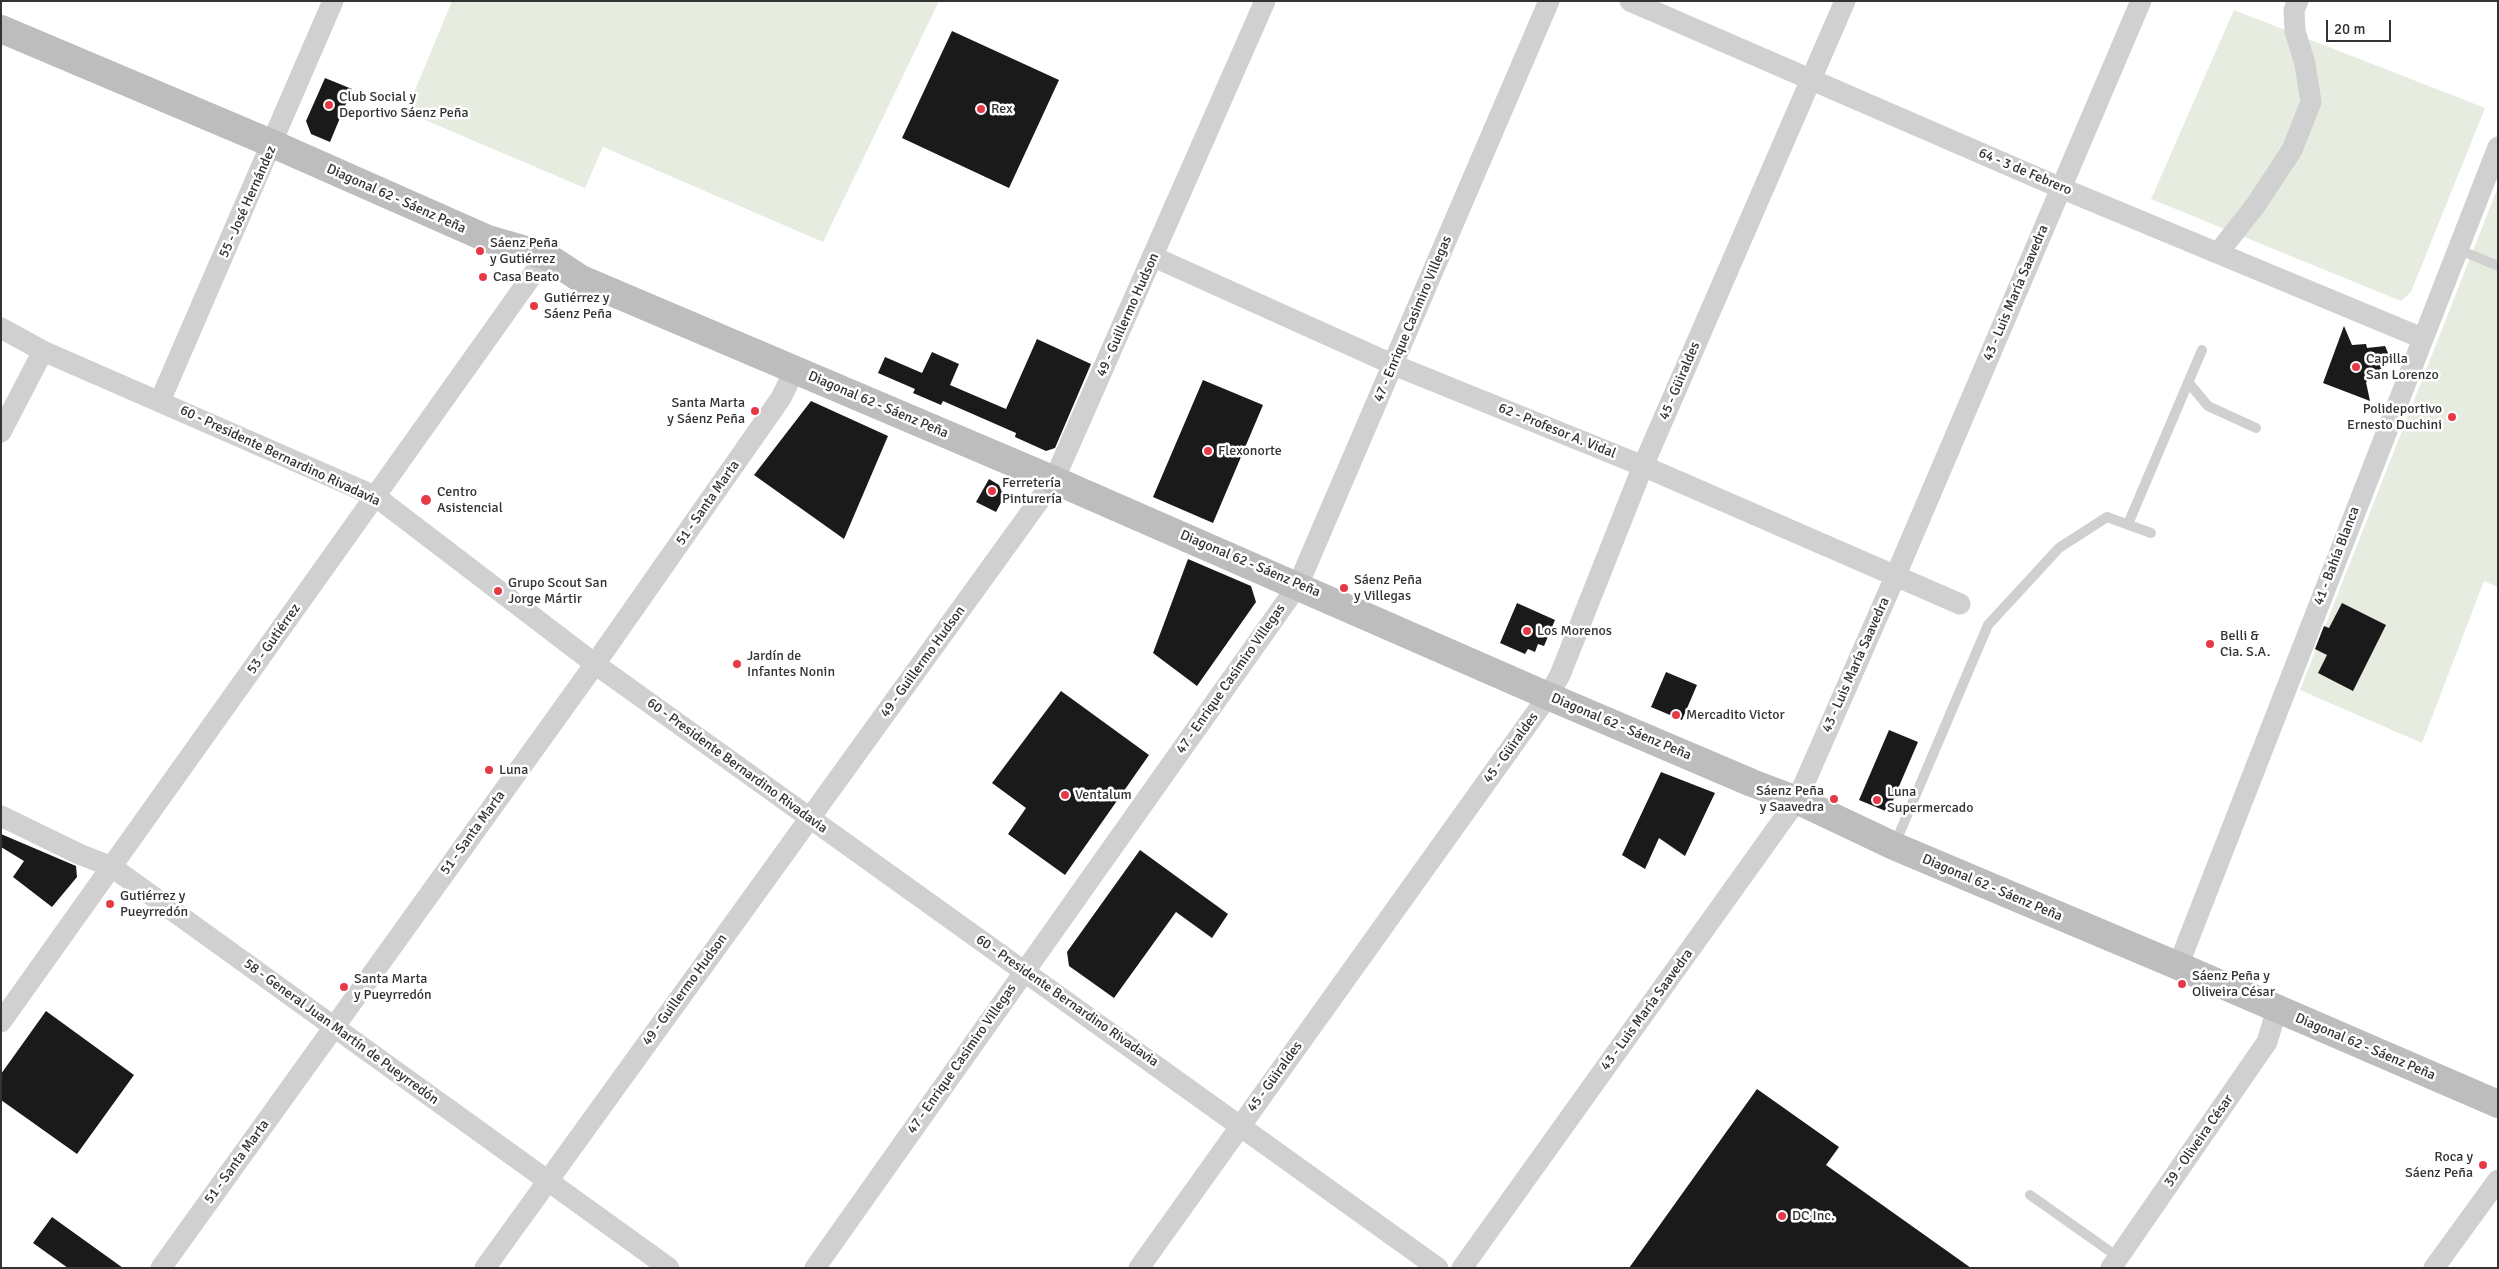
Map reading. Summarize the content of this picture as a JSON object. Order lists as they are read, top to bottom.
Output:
{
  "streets": {
    "street": [
      "64 - 3 de Febrero",
      "Diagonal 62 - Sáenz Peña",
      "55 - José Hernández",
      "43 - Luis María Saavedra",
      "49 - Guillermo Hudson",
      "47 - Enrique Casimiro Villegas",
      "45 - Güiraldes",
      "62 - Profesor A. Vidal",
      "60 - Presidente Bernardino Rivadavia",
      "51 - Santa Marta",
      "41 - Bahía Blanca",
      "53 - Gutiérrez",
      "58 - General Juan Martín de Pueyrredón",
      "39 - Oliveira César"
    ]
  },
  "crossings": [
    ["64 - 3 de Febrero", "43 - Luis María Saavedra"],
    ["64 - 3 de Febrero", "45 - Güiraldes"],
    ["64 - 3 de Febrero", "41 - Bahía Blanca"],
    ["Diagonal 62 - Sáenz Peña", "55 - José Hernández"],
    ["Diagonal 62 - Sáenz Peña", "43 - Luis María Saavedra"],
    ["Diagonal 62 - Sáenz Peña", "49 - Guillermo Hudson"],
    ["Diagonal 62 - Sáenz Peña", "47 - Enrique Casimiro Villegas"],
    ["Diagonal 62 - Sáenz Peña", "45 - Güiraldes"],
    ["Diagonal 62 - Sáenz Peña", "51 - Santa Marta"],
    ["Diagonal 62 - Sáenz Peña", "41 - Bahía Blanca"],
    ["Diagonal 62 - Sáenz Peña", "53 - Gutiérrez"],
    ["Diagonal 62 - Sáenz Peña", "39 - Oliveira César"],
    ["55 - José Hernández", "60 - Presidente Bernardino Rivadavia"],
    ["43 - Luis María Saavedra", "62 - Profesor A. Vidal"],
    ["49 - Guillermo Hudson", "62 - Profesor A. Vidal"],
    ["49 - Guillermo Hudson", "60 - Presidente Bernardino Rivadavia"],
    ["49 - Guillermo Hudson", "58 - General Juan Martín de Pueyrredón"],
    ["47 - Enrique Casimiro Villegas", "62 - Profesor A. Vidal"],
    ["47 - Enrique Casimiro Villegas", "60 - Presidente Bernardino Rivadavia"],
    ["45 - Güiraldes", "62 - Profesor A. Vidal"],
    ["45 - Güiraldes", "60 - Presidente Bernardino Rivadavia"],
    ["60 - Presidente Bernardino Rivadavia", "51 - Santa Marta"],
    ["60 - Presidente Bernardino Rivadavia", "53 - Gutiérrez"],
    ["51 - Santa Marta", "58 - General Juan Martín de Pueyrredón"],
    ["53 - Gutiérrez", "58 - General Juan Martín de Pueyrredón"]
  ],
  "places": [
    "Club Social y Deportivo Sáenz Peña",
    "Rex",
    "Sáenz Peña y Gutiérrez",
    "Casa Beato",
    "Gutiérrez y Sáenz Peña",
    "Capilla San Lorenzo",
    "Santa Marta y Sáenz Peña",
    "Polideportivo Ernesto Duchini",
    "Flexonorte",
    "Ferretería Pinturería",
    "Centro Asistencial",
    "Sáenz Peña y Villegas",
    "Grupo Scout San Jorge Mártir",
    "Los Morenos",
    "Belli & Cia. S.A.",
    "Jardín de Infantes Nonin",
    "Mercadito Victor",
    "Luna",
    "Ventalum",
    "Sáenz Peña y Saavedra",
    "Luna Supermercado",
    "Gutiérrez y Pueyrredón",
    "Sáenz Peña y Oliveira César",
    "Santa Marta y Pueyrredón",
    "Roca y Sáenz Peña",
    "DC Inc."
  ],
  "scale_bar": "20 m"
}
